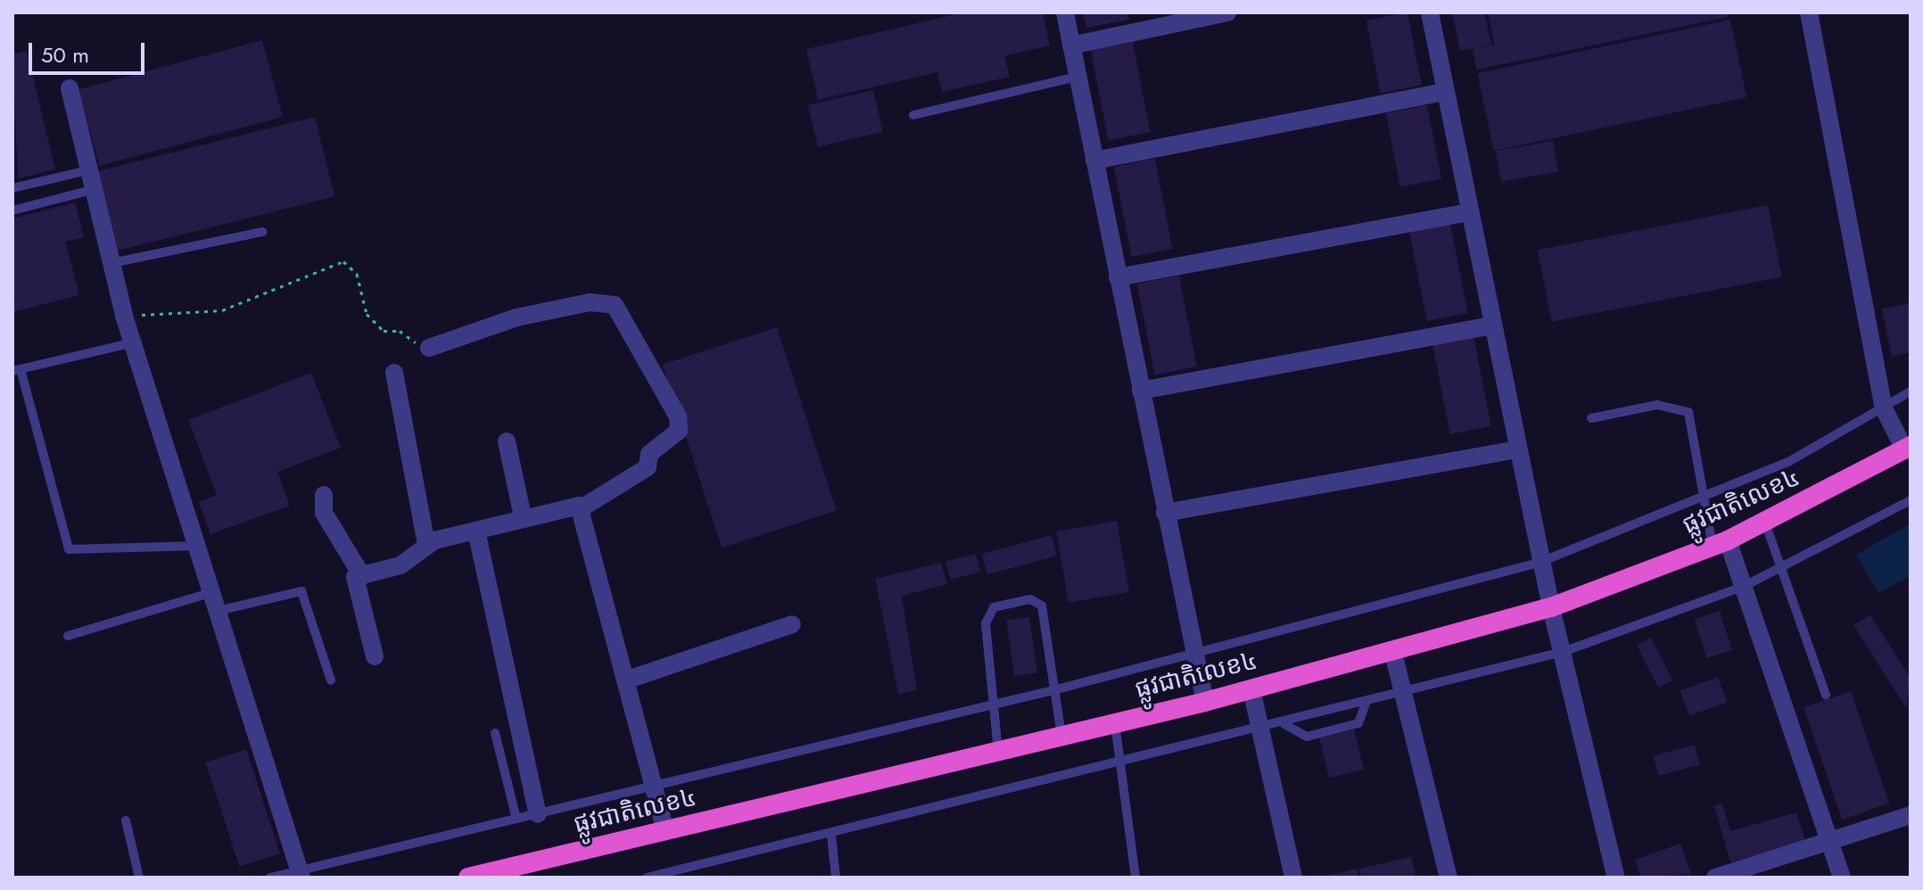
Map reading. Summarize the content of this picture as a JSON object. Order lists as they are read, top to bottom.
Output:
{
  "streets": {
    "highway": ["ផ្លូវជាតិលេខ៤"]
  },
  "scale_bar": "50 m"
}
